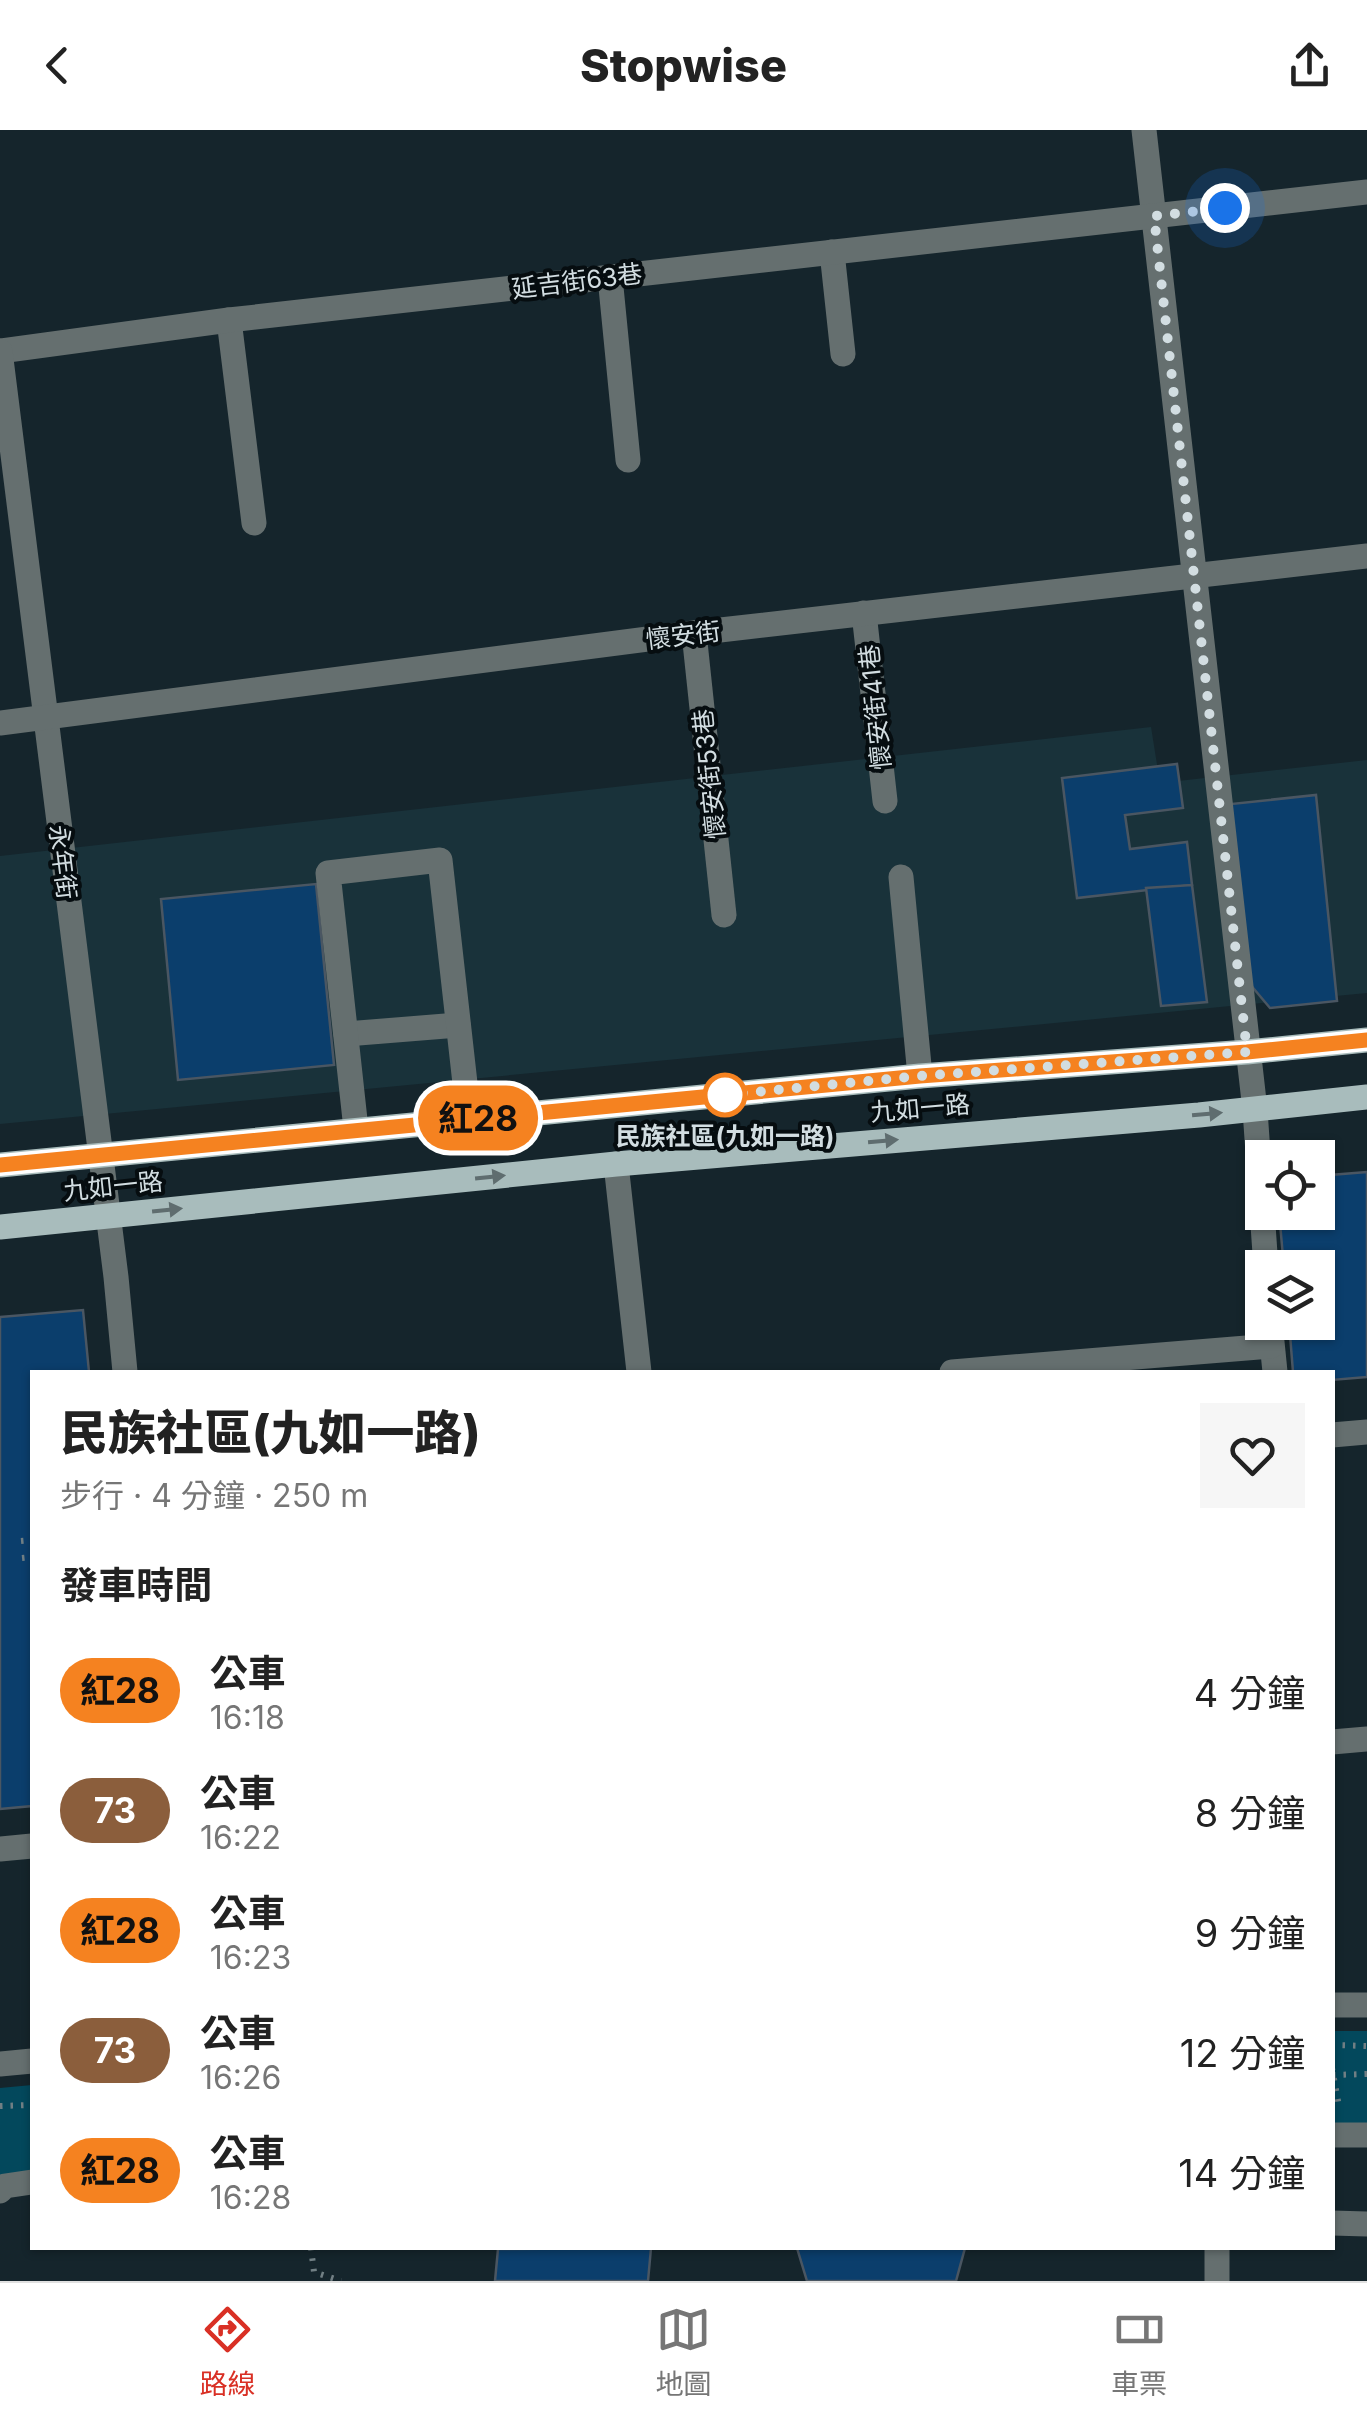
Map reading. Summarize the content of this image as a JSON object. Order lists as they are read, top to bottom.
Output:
{
  "streets": {
    "main road": ["九如一路"],
    "street": [
      "延吉街63巷",
      "懷安街",
      "懷安街41巷",
      "懷安街53巷",
      "永年街"
    ]
  },
  "crossings": [
    ["延吉街63巷", "永年街"],
    ["懷安街", "懷安街41巷"],
    ["懷安街", "懷安街53巷"],
    ["懷安街", "永年街"],
    ["永年街", "九如一路"]
  ],
  "places": ["民族社區(九如一路)"],
  "lines": ["bus line 紅28"],
  "page": {
    "header": "Stopwise",
    "on_map": "紅28",
    "heading": [
      ["民族社區(九如一路)", "步行 · 4 分鐘 · 250 m"],
      "發車時間"
    ],
    "list": [
      {
        "mark": "紅28",
        "name": "公車",
        "note": "16:18",
        "value": "4 分鐘"
      },
      {
        "mark": "73",
        "name": "公車",
        "note": "16:22",
        "value": "8 分鐘"
      },
      {
        "mark": "紅28",
        "name": "公車",
        "note": "16:23",
        "value": "9 分鐘"
      },
      {
        "mark": "73",
        "name": "公車",
        "note": "16:26",
        "value": "12 分鐘"
      },
      {
        "mark": "紅28",
        "name": "公車",
        "note": "16:28",
        "value": "14 分鐘"
      }
    ],
    "tabs": ["路線", "地圖", "車票"]
  }
}
